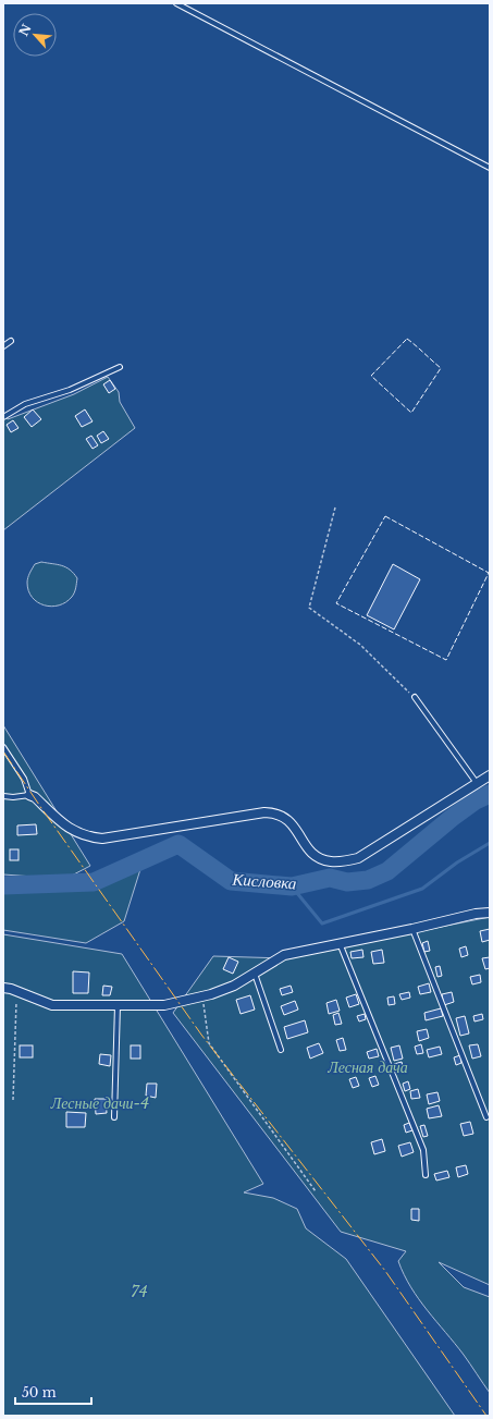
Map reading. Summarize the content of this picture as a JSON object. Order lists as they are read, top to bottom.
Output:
{
  "water": ["Кисловка"],
  "parks": ["Лесная дача", "Лесные дачи-4", "74"],
  "scale_bar": "50 m",
  "north": "top left"
}
